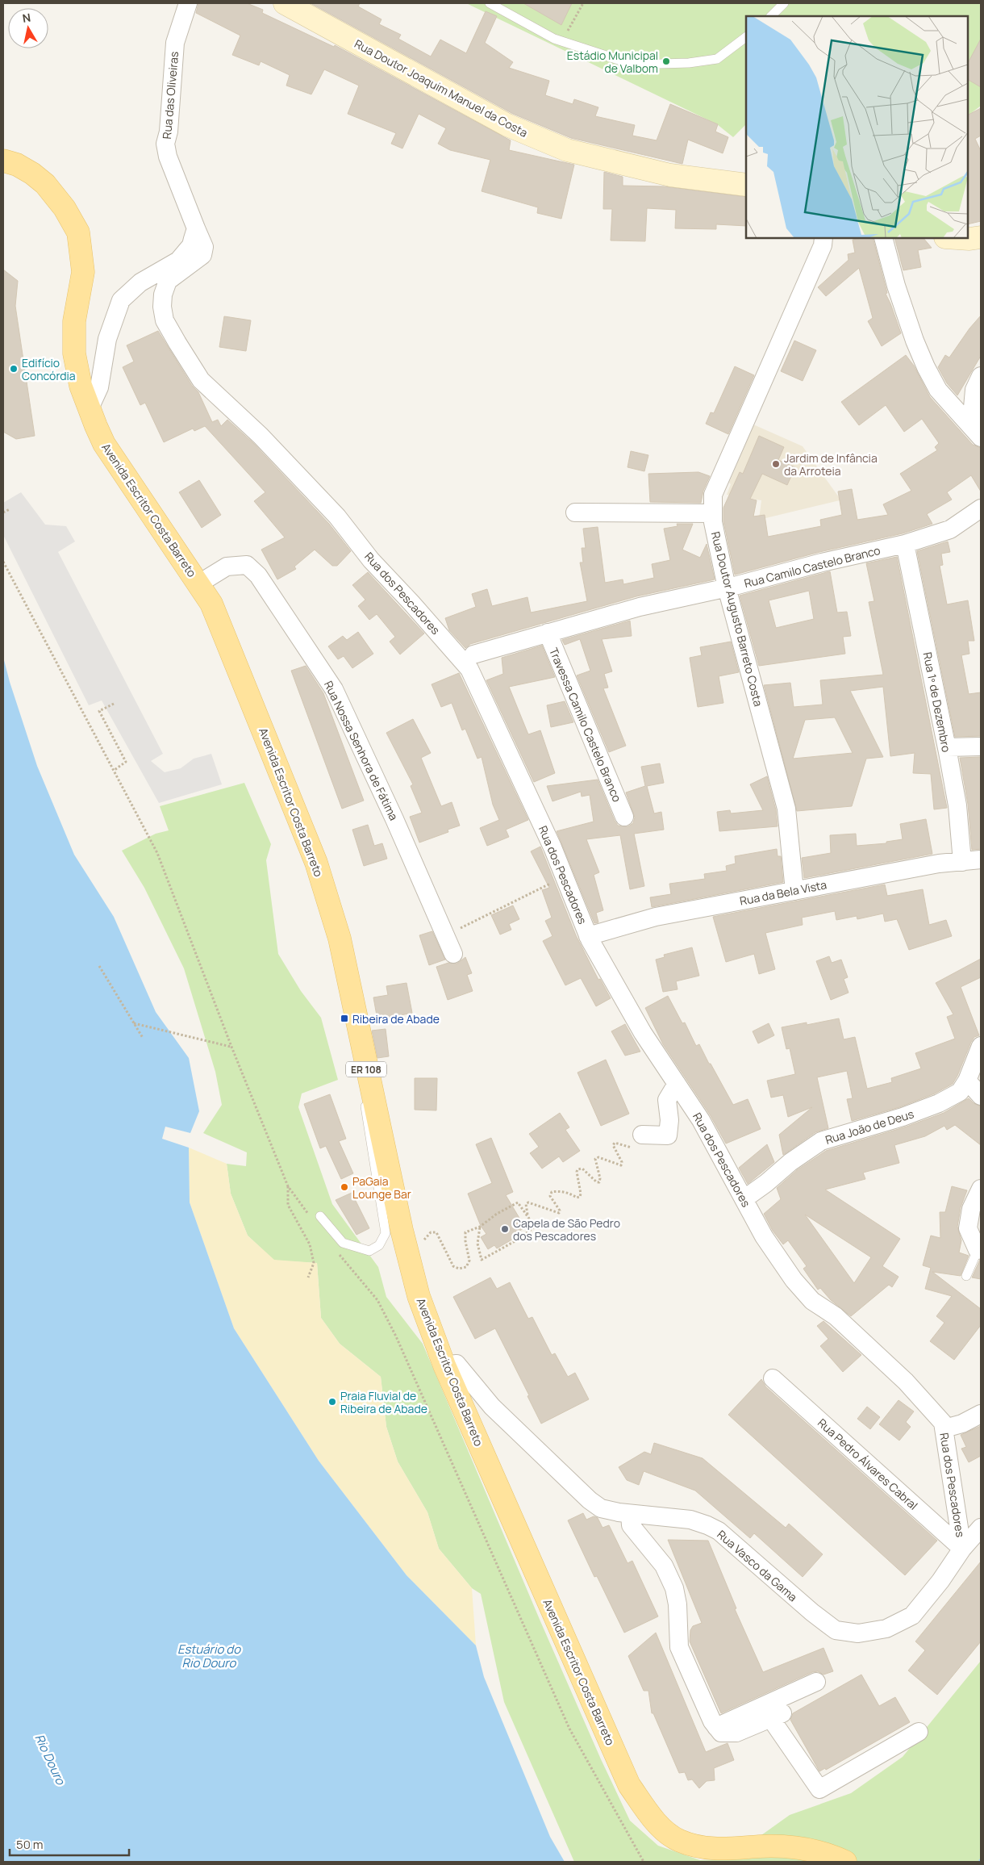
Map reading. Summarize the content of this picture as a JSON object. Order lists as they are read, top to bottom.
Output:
{
  "streets": {
    "main road": ["Avenida Escritor Costa Barreto", "ER 108"],
    "street": [
      "Rua Doutor Joaquim Manuel da Costa",
      "Rua das Oliveiras",
      "Rua Camilo Castelo Branco",
      "Rua dos Pescadores",
      "Rua Doutor Augusto Barreto Costa",
      "Rua 1º de Dezembro",
      "Travessa Camilo Castelo Branco",
      "Rua Nossa Senhora de Fátima",
      "Rua da Bela Vista",
      "Rua João de Deus",
      "Rua Pedro Álvares Cabral",
      "Rua Vasco da Gama"
    ]
  },
  "crossings": [
    ["Rua das Oliveiras", "Rua dos Pescadores"],
    ["Avenida Escritor Costa Barreto", "Rua Nossa Senhora de Fátima"],
    ["Avenida Escritor Costa Barreto", "Rua Vasco da Gama"],
    ["Rua Camilo Castelo Branco", "Rua Doutor Augusto Barreto Costa"],
    ["Rua Camilo Castelo Branco", "Rua 1º de Dezembro"],
    ["Rua Camilo Castelo Branco", "Travessa Camilo Castelo Branco"],
    ["Rua dos Pescadores", "Rua da Bela Vista"],
    ["Rua dos Pescadores", "Rua João de Deus"],
    ["Rua dos Pescadores", "Rua Pedro Álvares Cabral"],
    ["Rua dos Pescadores", "Rua Vasco da Gama"],
    ["Rua Doutor Augusto Barreto Costa", "Rua da Bela Vista"],
    ["Rua 1º de Dezembro", "Rua da Bela Vista"],
    ["Rua Pedro Álvares Cabral", "Rua Vasco da Gama"]
  ],
  "water": ["Estuário do Rio Douro", "Rio Douro"],
  "places": {
    "other": [
      "Estádio Municipal de Valbom",
      "Edifício Concórdia",
      "Jardim de Infância da Arroteia",
      "PaGaia Lounge Bar",
      "Capela de São Pedro dos Pescadores",
      "Praia Fluvial de Ribeira de Abade"
    ],
    "transit": ["Ribeira de Abade"]
  },
  "scale_bar": "50 m",
  "north": "top"
}
